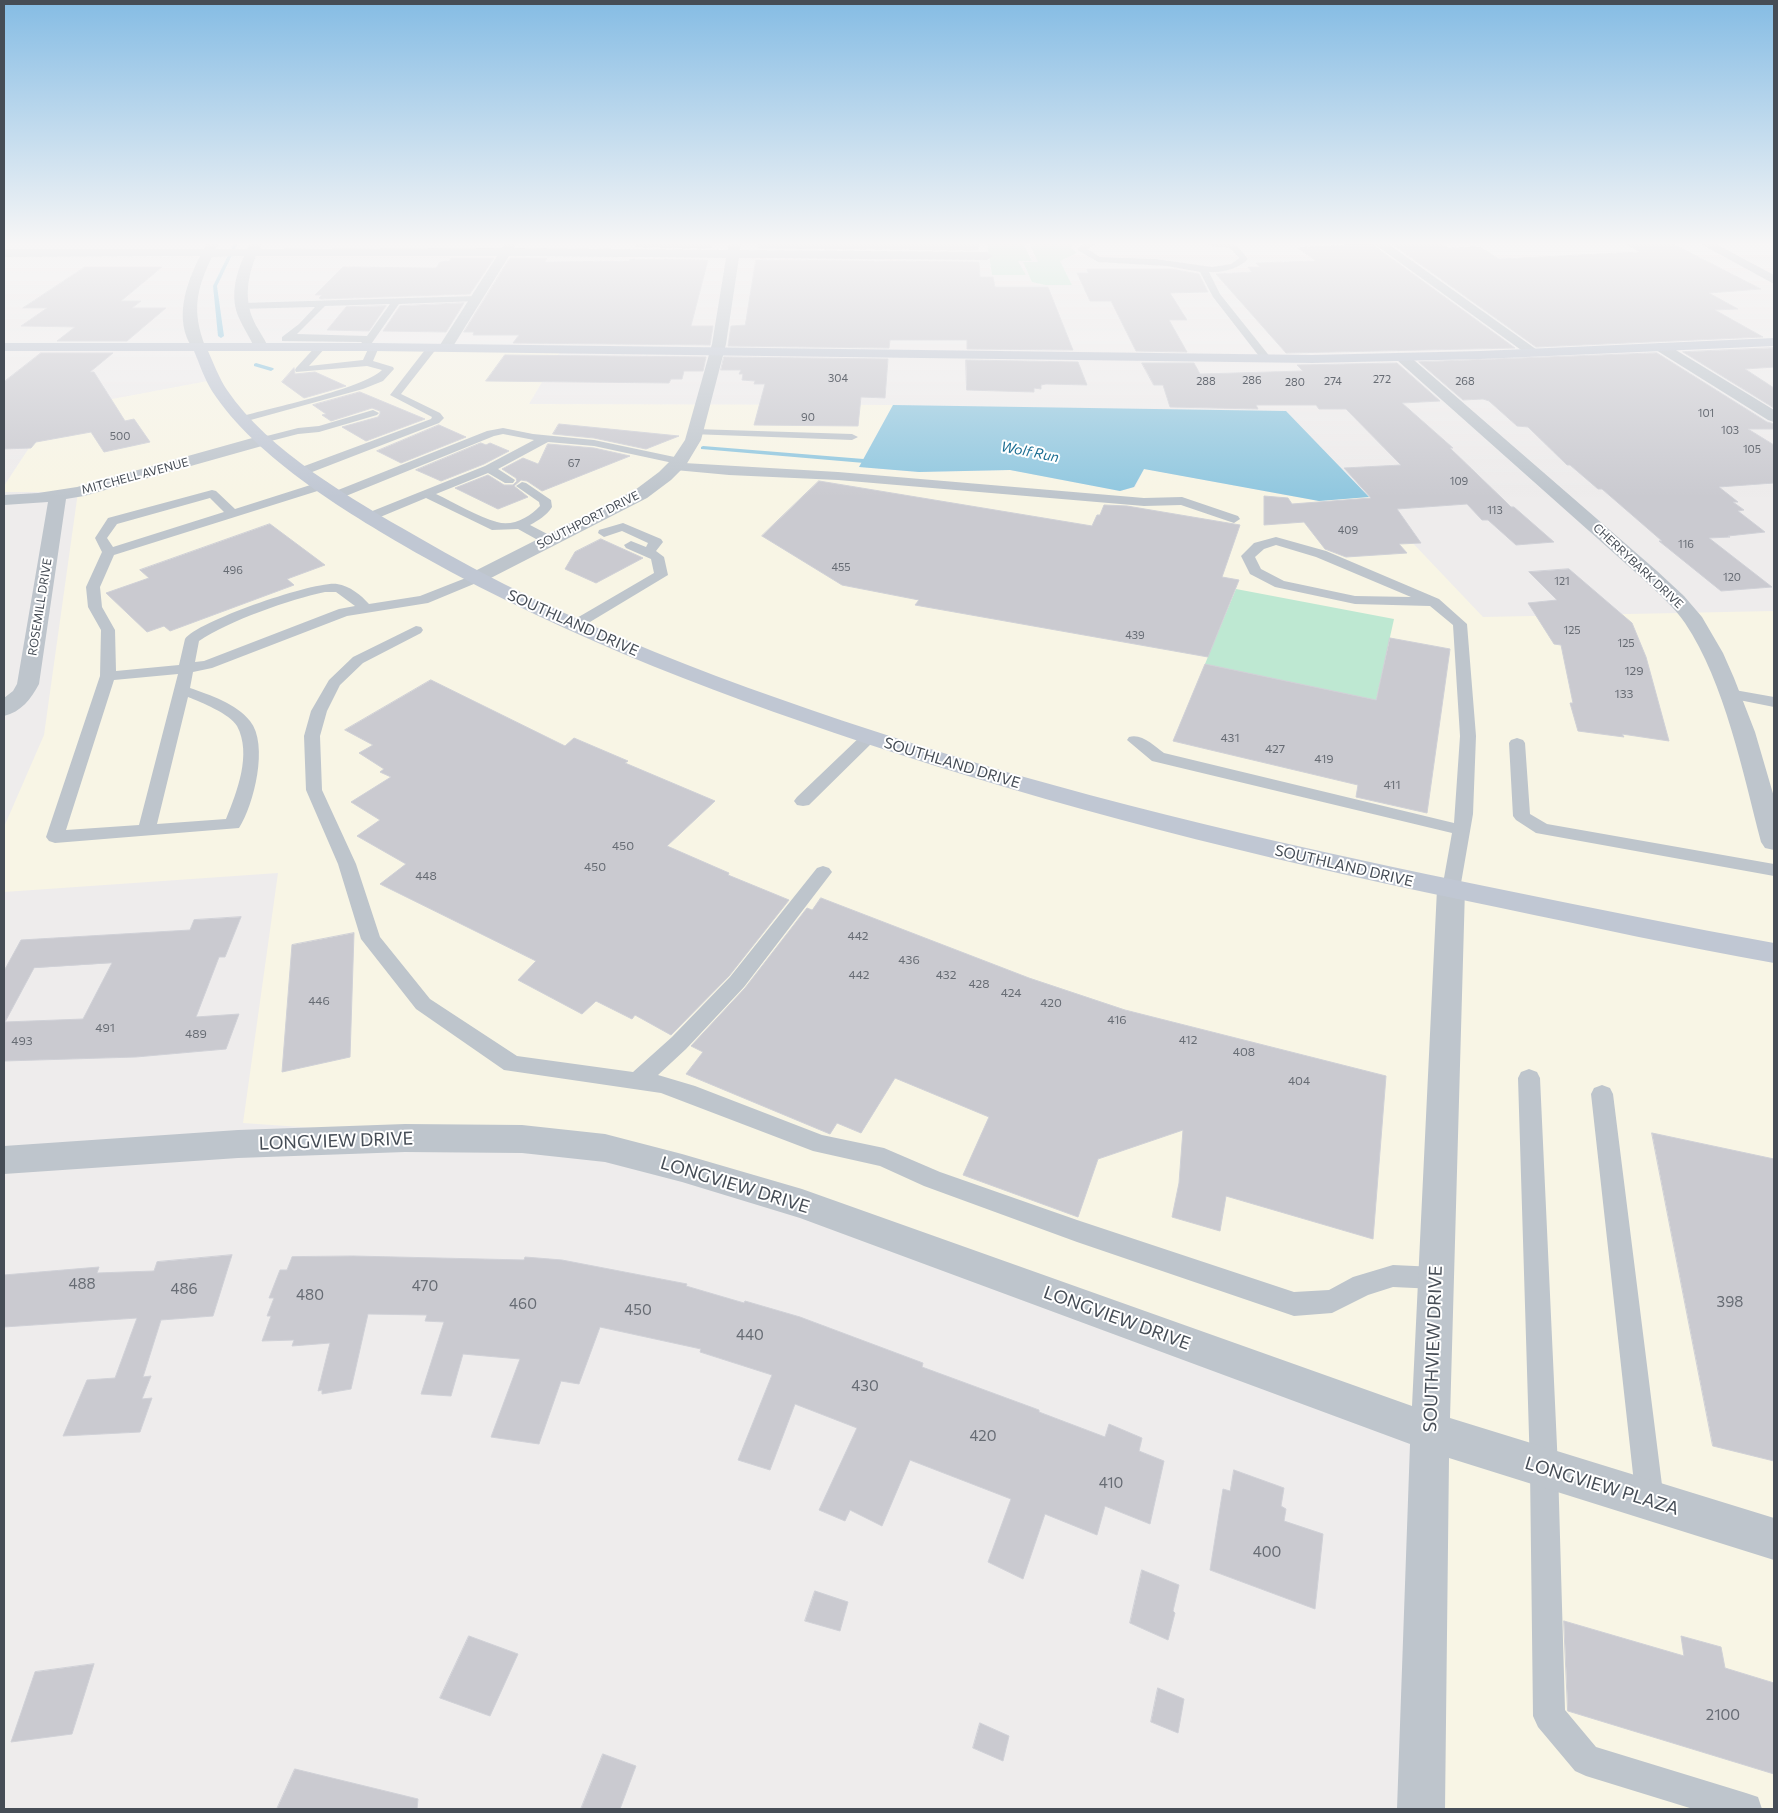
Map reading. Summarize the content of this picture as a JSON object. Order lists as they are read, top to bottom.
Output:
{
  "streets": {
    "main road": ["SOUTHLAND DRIVE"],
    "street": [
      "MITCHELL AVENUE",
      "SOUTHPORT DRIVE",
      "CHERRYBARK DRIVE",
      "ROSEMILL DRIVE",
      "LONGVIEW DRIVE",
      "SOUTHVIEW DRIVE",
      "LONGVIEW PLAZA"
    ]
  },
  "crossings": [
    ["MITCHELL AVENUE", "ROSEMILL DRIVE"],
    ["MITCHELL AVENUE", "SOUTHLAND DRIVE"],
    ["SOUTHPORT DRIVE", "SOUTHLAND DRIVE"],
    ["SOUTHLAND DRIVE", "SOUTHVIEW DRIVE"],
    ["LONGVIEW DRIVE", "SOUTHVIEW DRIVE"],
    ["LONGVIEW DRIVE", "LONGVIEW PLAZA"],
    ["SOUTHVIEW DRIVE", "LONGVIEW PLAZA"]
  ],
  "water": ["Wolf Run"],
  "house_numbers": [
    "304",
    "272",
    "286",
    "288",
    "274",
    "268",
    "280",
    "101",
    "90",
    "103",
    "500",
    "105",
    "67",
    "109",
    "113",
    "409",
    "116",
    "455",
    "496",
    "120",
    "121",
    "125",
    "439",
    "125",
    "129",
    "133",
    "431",
    "427",
    "419",
    "411",
    "450",
    "450",
    "448",
    "442",
    "436",
    "442",
    "432",
    "428",
    "424",
    "446",
    "420",
    "416",
    "491",
    "489",
    "412",
    "493",
    "408",
    "404",
    "488",
    "470",
    "486",
    "480",
    "398",
    "460",
    "450",
    "440",
    "430",
    "420",
    "410",
    "400",
    "2100"
  ]
}
